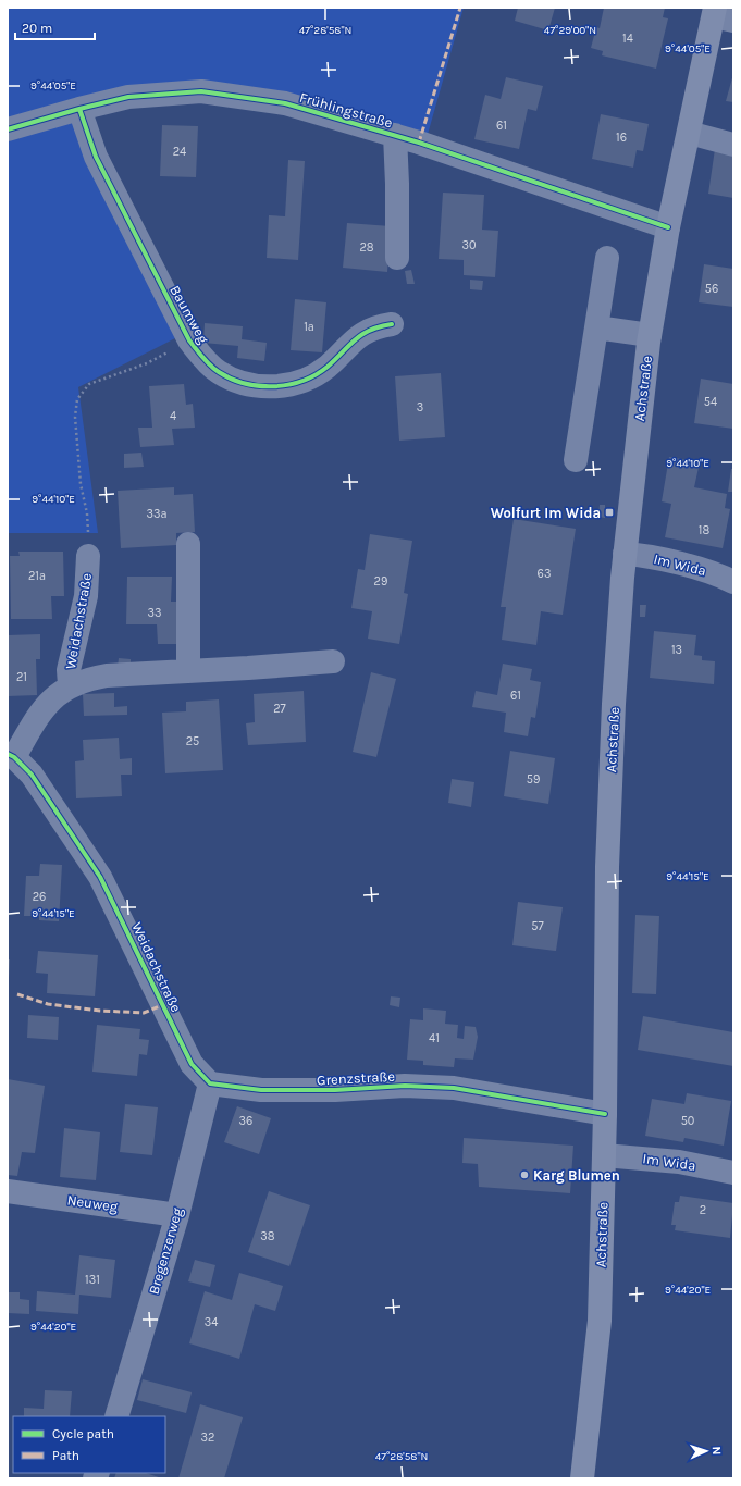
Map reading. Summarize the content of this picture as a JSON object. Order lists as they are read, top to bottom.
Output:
{
  "streets": {
    "main road": ["Achstraße"],
    "street": [
      "Frühlingstraße",
      "Baumweg",
      "Im Wida",
      "Weidachstraße",
      "Grenzstraße",
      "Neuweg",
      "Bregenzerweg"
    ]
  },
  "crossings": [
    ["Frühlingstraße", "Baumweg"],
    ["Frühlingstraße", "Achstraße"],
    ["Achstraße", "Im Wida"],
    ["Achstraße", "Grenzstraße"],
    ["Weidachstraße", "Grenzstraße"],
    ["Weidachstraße", "Bregenzerweg"],
    ["Grenzstraße", "Bregenzerweg"],
    ["Neuweg", "Bregenzerweg"]
  ],
  "places": {
    "transit": ["Wolfurt Im Wida"],
    "other": ["Karg Blumen"]
  },
  "house_numbers": [
    "14",
    "61",
    "16",
    "24",
    "30",
    "28",
    "56",
    "1a",
    "54",
    "3",
    "4",
    "33a",
    "18",
    "63",
    "21a",
    "29",
    "33",
    "13",
    "21",
    "61",
    "27",
    "25",
    "59",
    "26",
    "57",
    "41",
    "36",
    "50",
    "2",
    "38",
    "131",
    "34",
    "32"
  ],
  "legend": ["Cycle path", "Path"],
  "scale_bar": "20 m",
  "north": "right",
  "coordinates": [
    "47°28'58\"N",
    "47°29'00\"N",
    "9°44'05\"E",
    "9°44'10\"E",
    "9°44'15\"E",
    "9°44'20\"E"
  ]
}
